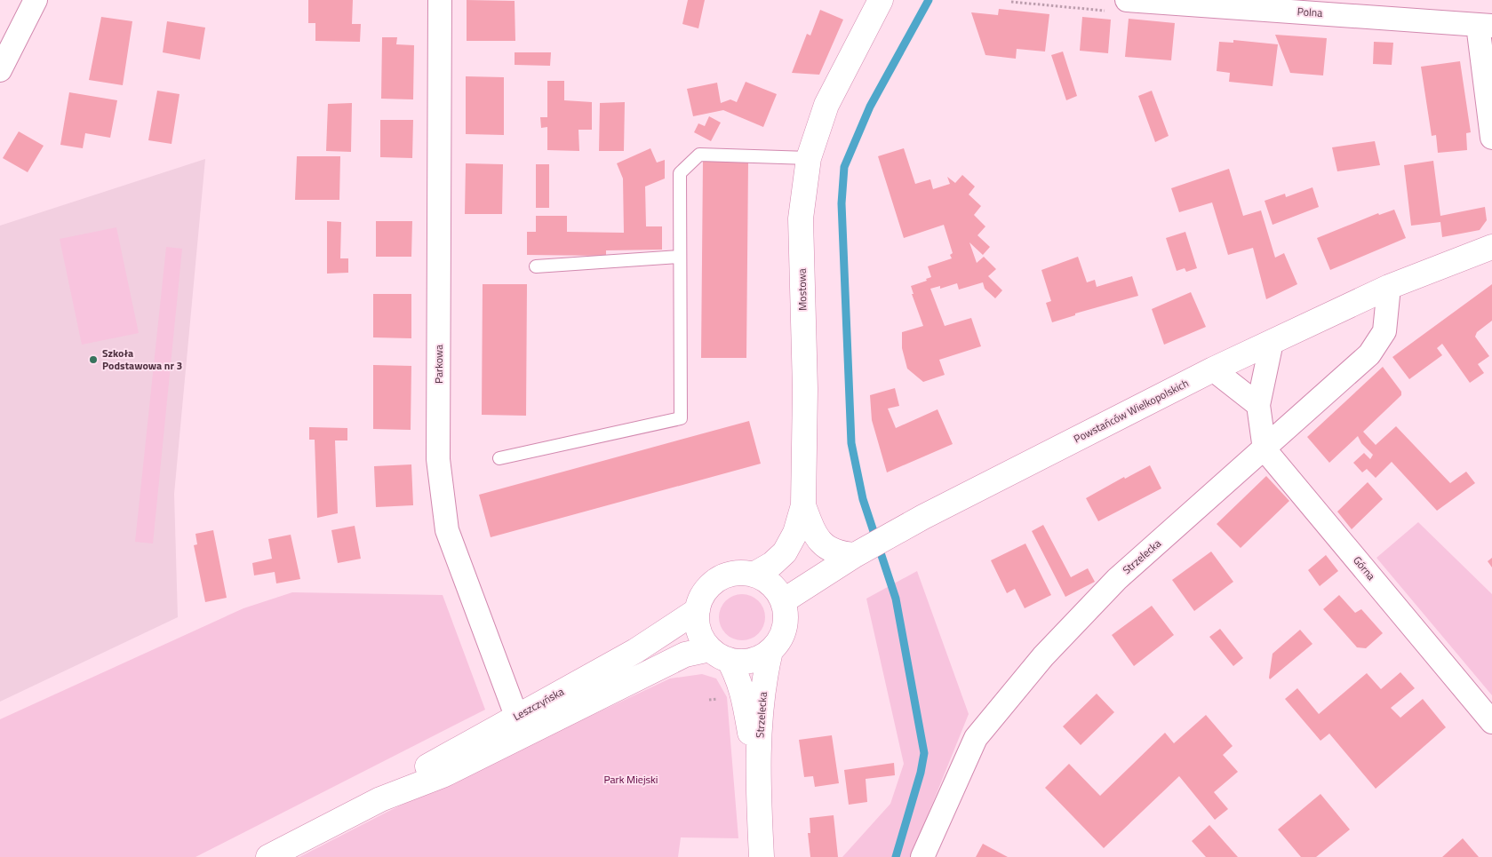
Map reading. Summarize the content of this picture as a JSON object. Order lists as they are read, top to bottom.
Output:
{
  "streets": {
    "street": [
      "Polna",
      "Mostowa",
      "Parkowa",
      "Powstańców Wielkopolskich",
      "Strzelecka",
      "Górna",
      "Leszczyńska"
    ]
  },
  "crossings": [
    ["Mostowa", "Powstańców Wielkopolskich"],
    ["Mostowa", "Strzelecka"],
    ["Mostowa", "Leszczyńska"],
    ["Parkowa", "Leszczyńska"],
    ["Powstańców Wielkopolskich", "Strzelecka"],
    ["Powstańców Wielkopolskich", "Leszczyńska"],
    ["Strzelecka", "Górna"],
    ["Strzelecka", "Leszczyńska"]
  ],
  "parks": ["Park Miejski"],
  "places": ["Szkoła Podstawowa nr 3"]
}
